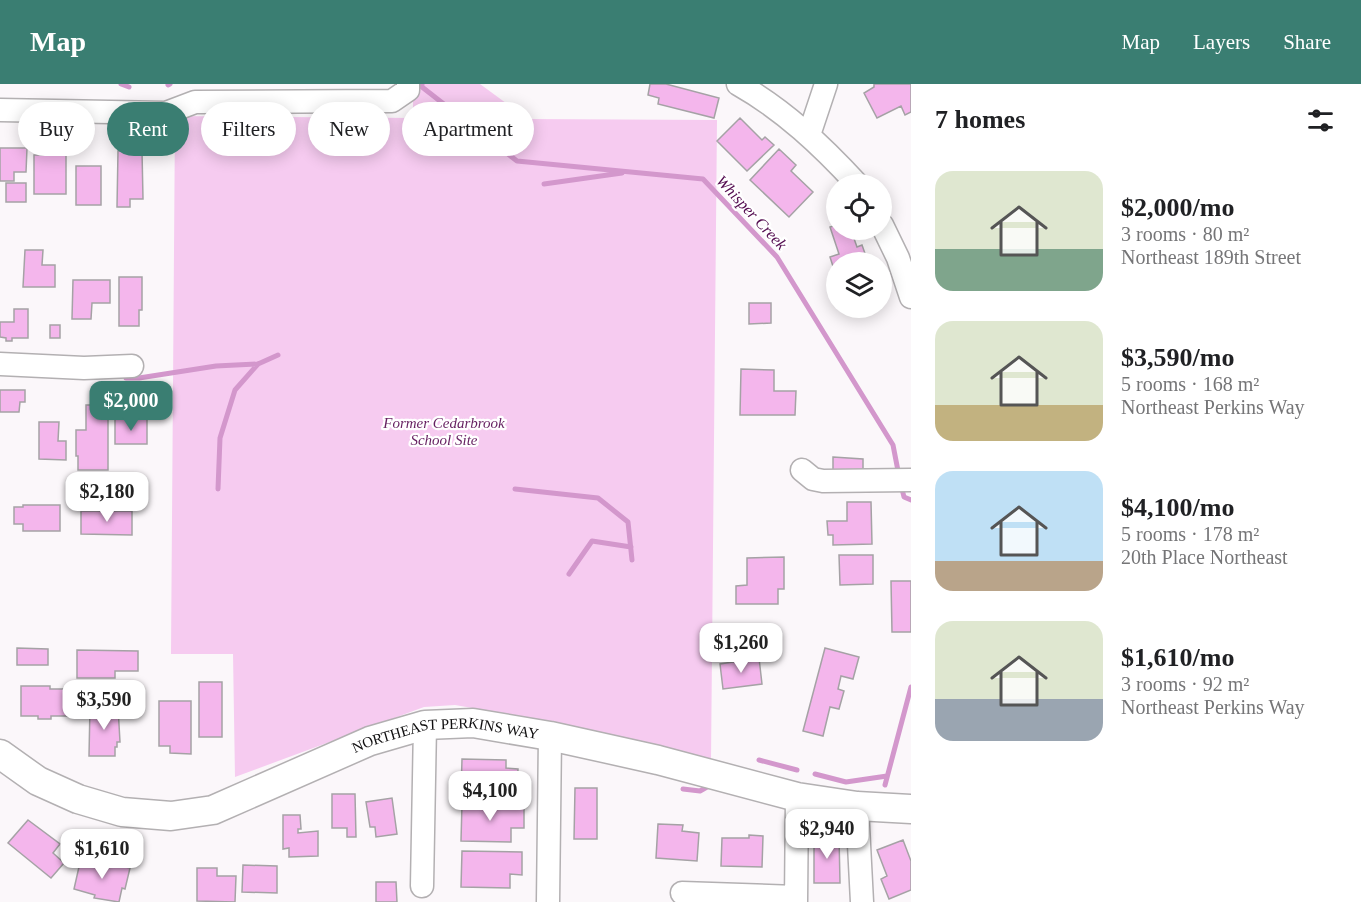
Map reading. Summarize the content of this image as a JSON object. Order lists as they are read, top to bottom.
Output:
{
  "streets": {
    "main road": ["NORTHEAST PERKINS WAY"]
  },
  "water": ["Whisper Creek"],
  "parks": ["Former Cedarbrook School Site"],
  "page": {
    "header": "Map",
    "nav": ["Map", "Layers", "Share"],
    "heading": "7 homes",
    "chip": [
      "Buy",
      "Rent",
      "Filters",
      "New",
      "Apartment"
    ],
    "list": [
      {
        "name": "$2,000/mo",
        "note": "3 rooms · 80 m² · Northeast 189th Street"
      },
      {
        "name": "$3,590/mo",
        "note": "5 rooms · 168 m² · Northeast Perkins Way"
      },
      {
        "name": "$4,100/mo",
        "note": "5 rooms · 178 m² · 20th Place Northeast"
      },
      {
        "name": "$1,610/mo",
        "note": "3 rooms · 92 m² · Northeast Perkins Way"
      }
    ],
    "price": [
      "$2,000",
      "$2,180",
      "$1,260",
      "$3,590",
      "$4,100",
      "$2,940",
      "$1,610"
    ]
  }
}
